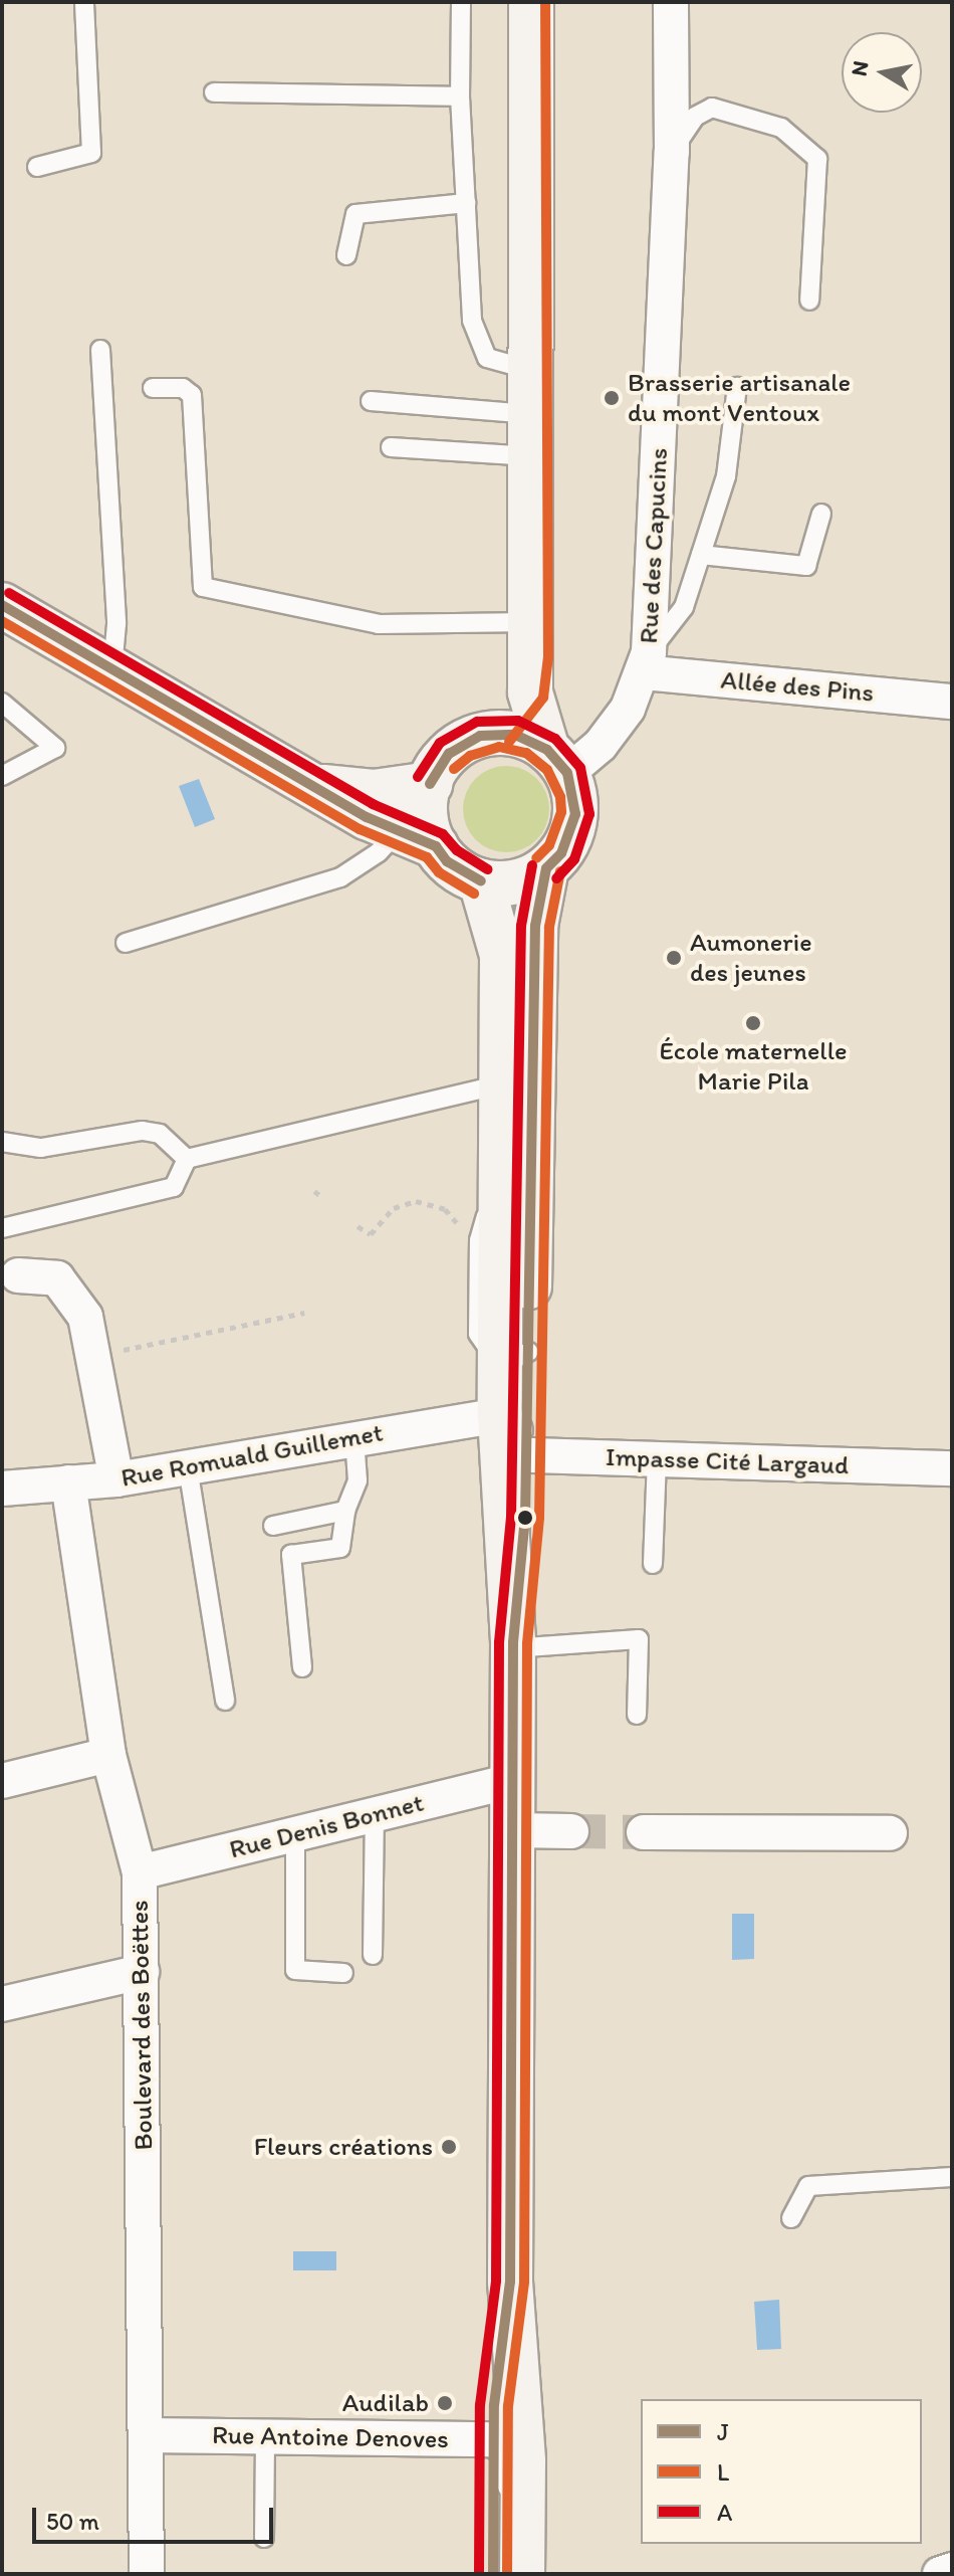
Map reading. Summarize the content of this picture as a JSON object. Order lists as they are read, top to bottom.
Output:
{
  "streets": {
    "street": [
      "Rue des Capucins",
      "Allée des Pins",
      "Rue Romuald Guillemet",
      "Impasse Cité Largaud",
      "Rue Denis Bonnet",
      "Boulevard des Boëttes",
      "Rue Antoine Denoves"
    ]
  },
  "crossings": [
    ["Rue des Capucins", "Allée des Pins"],
    ["Rue Romuald Guillemet", "Impasse Cité Largaud"],
    ["Rue Romuald Guillemet", "Boulevard des Boëttes"],
    ["Rue Denis Bonnet", "Boulevard des Boëttes"],
    ["Boulevard des Boëttes", "Rue Antoine Denoves"]
  ],
  "places": [
    "Brasserie artisanale du mont Ventoux",
    "Aumonerie des jeunes",
    "École maternelle Marie Pila",
    "Fleurs créations",
    "Audilab"
  ],
  "lines": ["transit line L", "transit line A", "transit line J"],
  "legend": ["J", "L", "A"],
  "scale_bar": "50 m",
  "north": "left"
}
